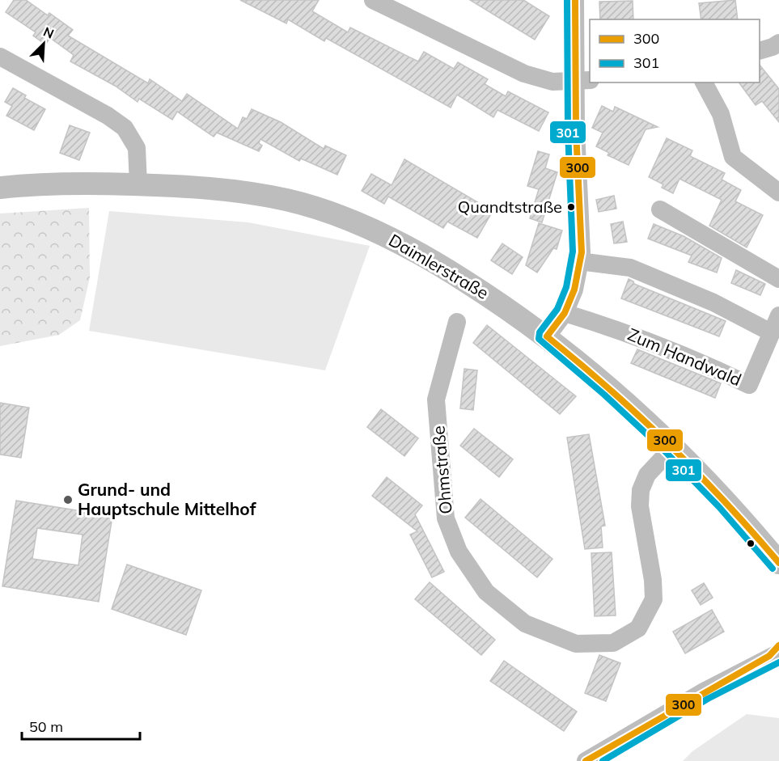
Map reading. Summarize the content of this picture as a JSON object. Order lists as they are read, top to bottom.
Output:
{
  "streets": {
    "main road": ["Daimlerstraße"],
    "street": ["Zum Handwald", "Ohmstraße"]
  },
  "crossings": [
    ["Daimlerstraße", "Ohmstraße"]
  ],
  "places": ["Quandtstraße", "Grund- und Hauptschule Mittelhof"],
  "lines": ["transit line 300", "transit line 301"],
  "legend": ["300", "301"],
  "scale_bar": "50 m",
  "north": "top right"
}
